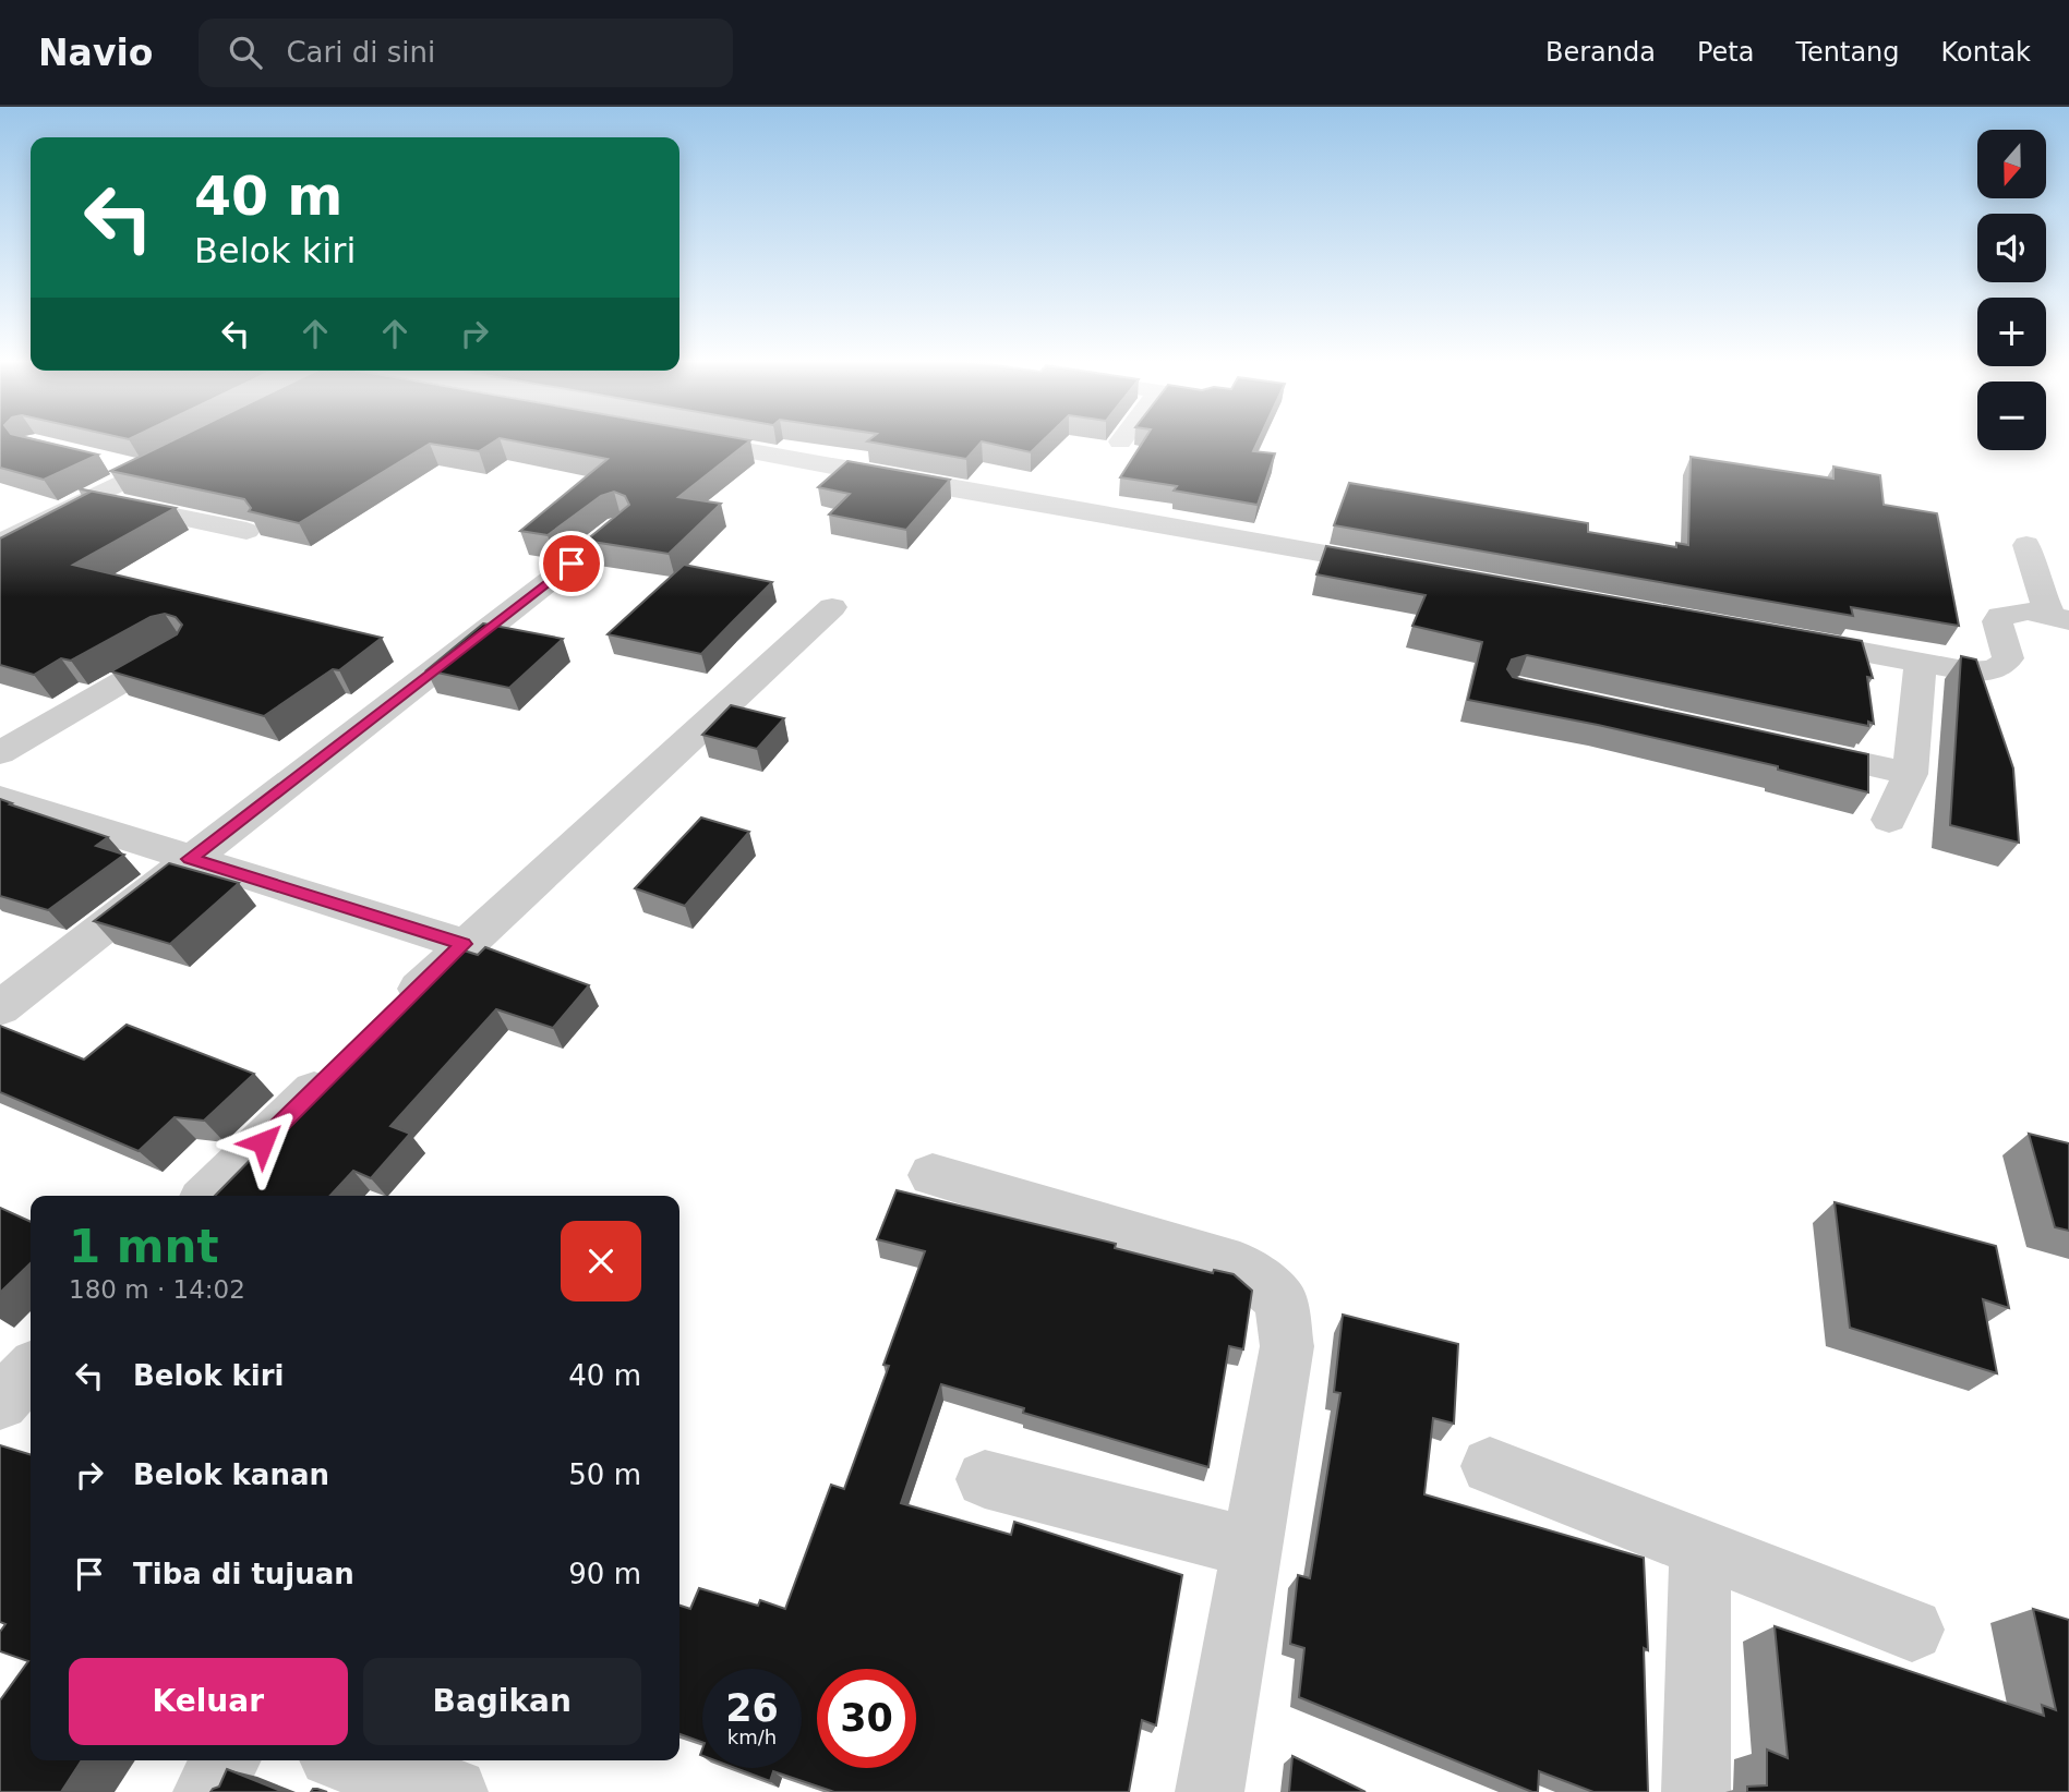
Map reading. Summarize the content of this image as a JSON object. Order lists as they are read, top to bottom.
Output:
{
  "north": "bottom",
  "page": {
    "header": "Navio",
    "search": "Cari di sini",
    "nav": [
      "Beranda",
      "Peta",
      "Tentang",
      "Kontak"
    ],
    "map_buttons": ["+", "−"],
    "turn": ["40 m", "Belok kiri"],
    "heading": ["1 mnt", "180 m · 14:02"],
    "list": [
      {
        "name": "Belok kiri",
        "value": "40 m"
      },
      {
        "name": "Belok kanan",
        "value": "50 m"
      },
      {
        "name": "Tiba di tujuan",
        "value": "90 m"
      }
    ],
    "buttons": ["Keluar", "Bagikan"],
    "speed": "26 km/h",
    "limit": "30"
  }
}
